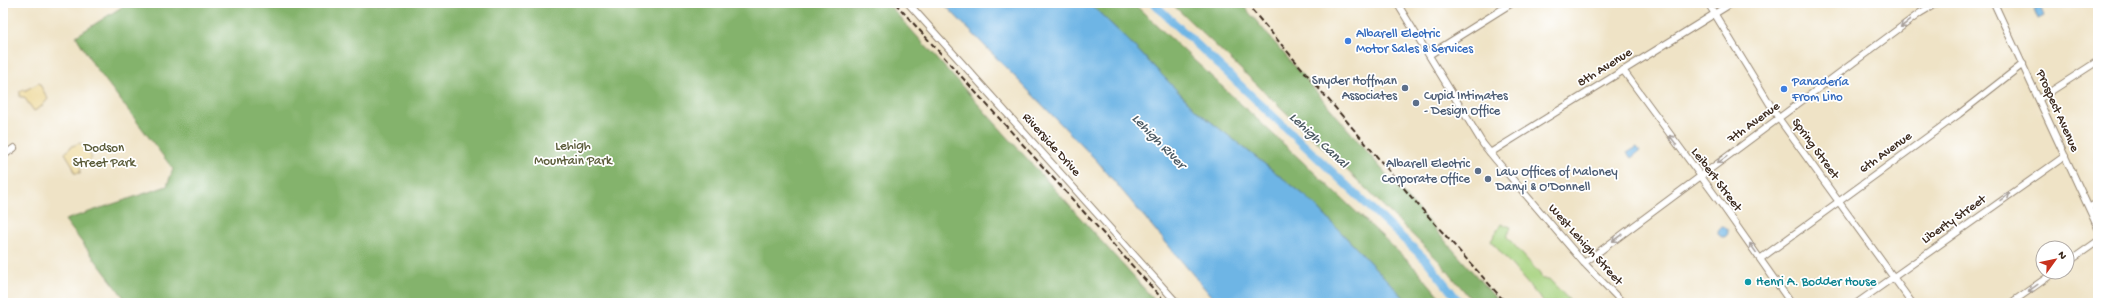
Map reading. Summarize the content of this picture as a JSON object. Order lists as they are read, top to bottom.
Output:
{
  "streets": {
    "street": [
      "8th Avenue",
      "Prospect Avenue",
      "7th Avenue",
      "Riverside Drive",
      "Spring Street",
      "6th Avenue",
      "Leibert Street",
      "Liberty Street",
      "West Lehigh Street"
    ]
  },
  "crossings": [
    ["8th Avenue", "Spring Street"],
    ["8th Avenue", "Leibert Street"],
    ["8th Avenue", "West Lehigh Street"],
    ["Prospect Avenue", "6th Avenue"],
    ["Prospect Avenue", "Liberty Street"],
    ["7th Avenue", "Spring Street"],
    ["7th Avenue", "Leibert Street"],
    ["7th Avenue", "West Lehigh Street"],
    ["Spring Street", "6th Avenue"],
    ["Spring Street", "Liberty Street"],
    ["6th Avenue", "Leibert Street"]
  ],
  "one_way": ["7th Avenue", "Leibert Street", "Liberty Street"],
  "water": ["Lehigh Canal", "Lehigh River"],
  "parks": ["Lehigh Mountain Park", "Dodson Street Park"],
  "places": [
    "Albarell Electric Motor Sales & Services",
    "Snyder Hoffman Associates",
    "Panadería From Lino",
    "Cupid Intimates - Design Office",
    "Albarell Electric Corporate Office",
    "Law Offices of Maloney Danyi & O'Donnell",
    "Henri A. Bodder House"
  ],
  "north": "top right"
}
